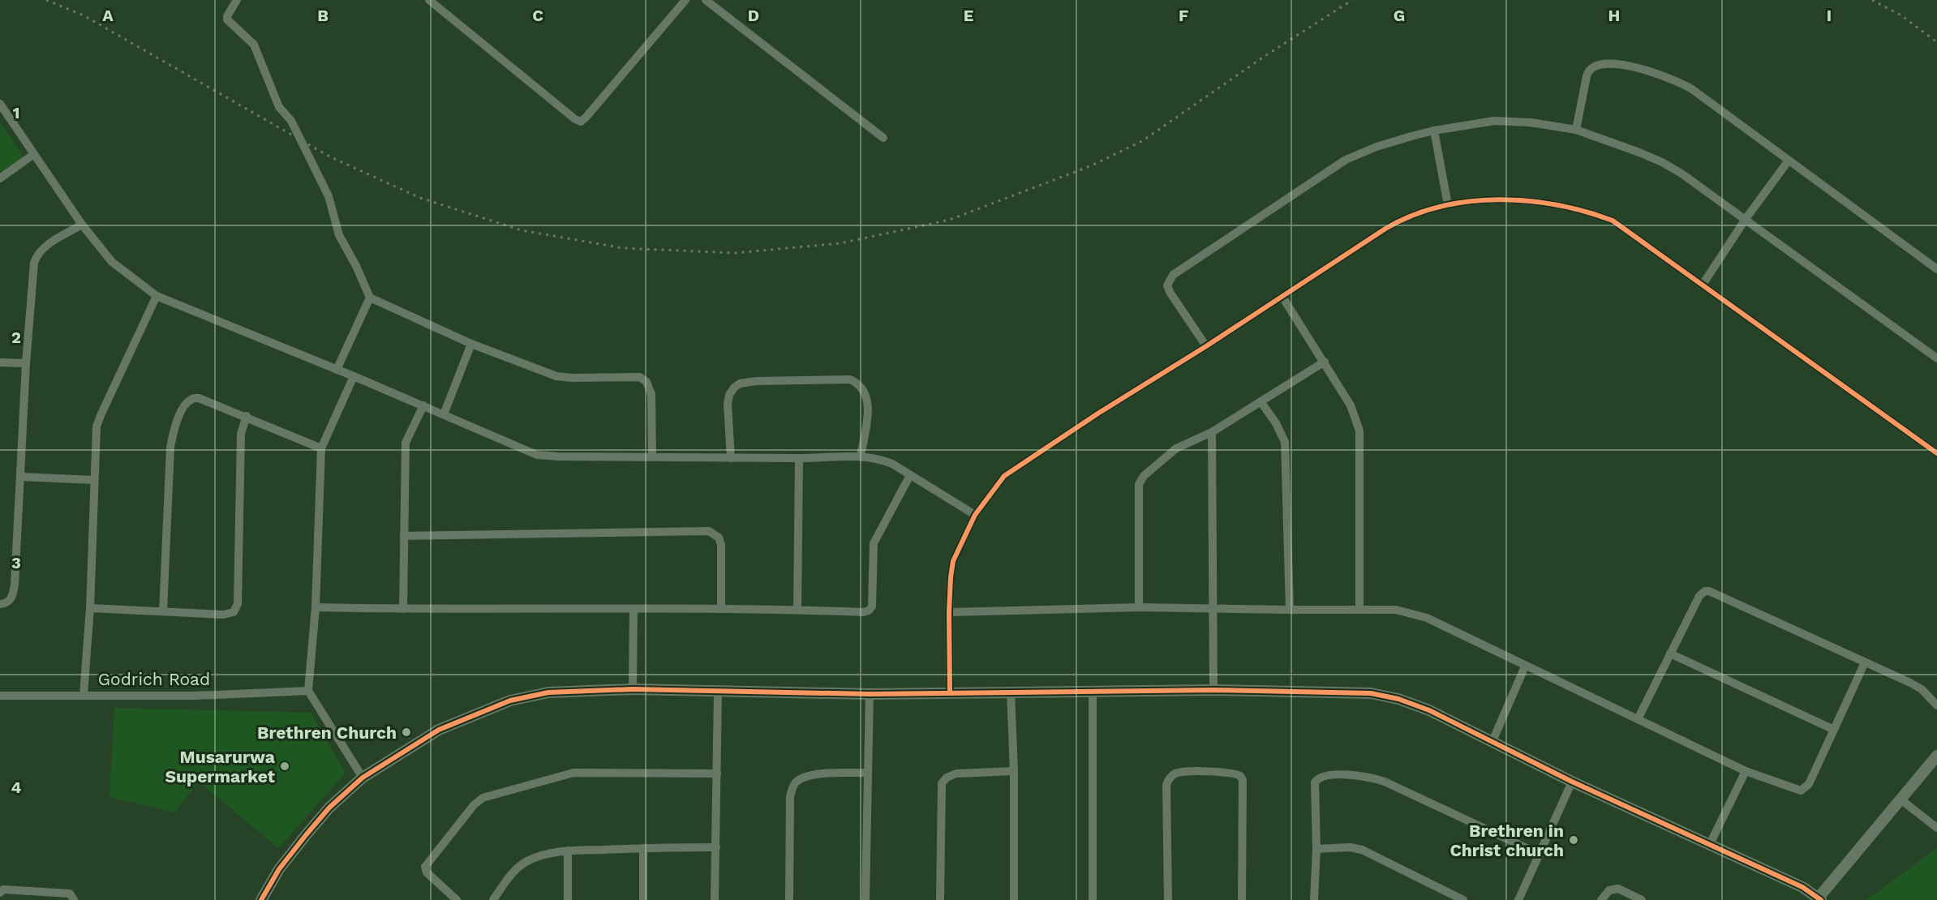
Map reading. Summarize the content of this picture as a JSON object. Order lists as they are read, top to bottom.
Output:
{
  "streets": {
    "street": ["Godrich Road"]
  },
  "places": ["Brethren Church", "Musarurwa Supermarket", "Brethren in Christ church"],
  "grid": {
    "columns": [
      "A",
      "B",
      "C",
      "D",
      "E",
      "F",
      "G",
      "H",
      "I"
    ],
    "rows": [
      "1",
      "2",
      "3",
      "4"
    ]
  }
}
